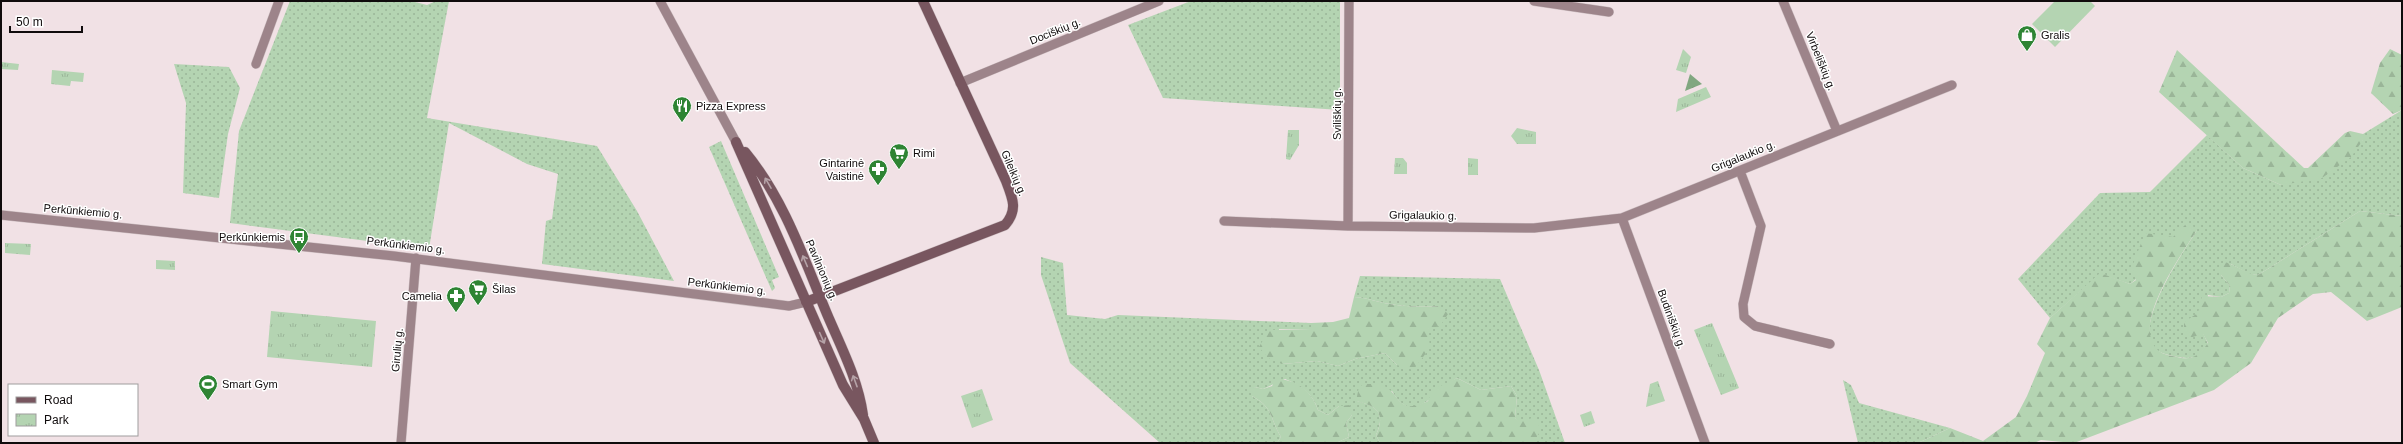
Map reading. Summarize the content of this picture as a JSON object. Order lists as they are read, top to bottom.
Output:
{
  "streets": {
    "street": [
      "Dociškių g.",
      "Virbeliškių g.",
      "Sviliškių g.",
      "Grigalaukio g.",
      "Gileikių g.",
      "Perkūnkiemio g.",
      "Pavilnionių g.",
      "Budiniškių g.",
      "Girulių g."
    ]
  },
  "crossings": [
    ["Dociškių g.", "Gileikių g."],
    ["Virbeliškių g.", "Grigalaukio g."],
    ["Sviliškių g.", "Grigalaukio g."],
    ["Grigalaukio g.", "Budiniškių g."],
    ["Gileikių g.", "Perkūnkiemio g."],
    ["Gileikių g.", "Pavilnionių g."],
    ["Perkūnkiemio g.", "Pavilnionių g."],
    ["Perkūnkiemio g.", "Girulių g."]
  ],
  "places": {
    "shop": ["Gralis"],
    "restaurant": ["Pizza Express"],
    "supermarket": ["Rimi", "Šilas"],
    "pharmacy": ["Gintarinė Vaistinė", "Camelia"],
    "bus stop": ["Perkūnkiemis"],
    "sports": ["Smart Gym"]
  },
  "legend": ["Road", "Park"],
  "scale_bar": "50 m"
}
